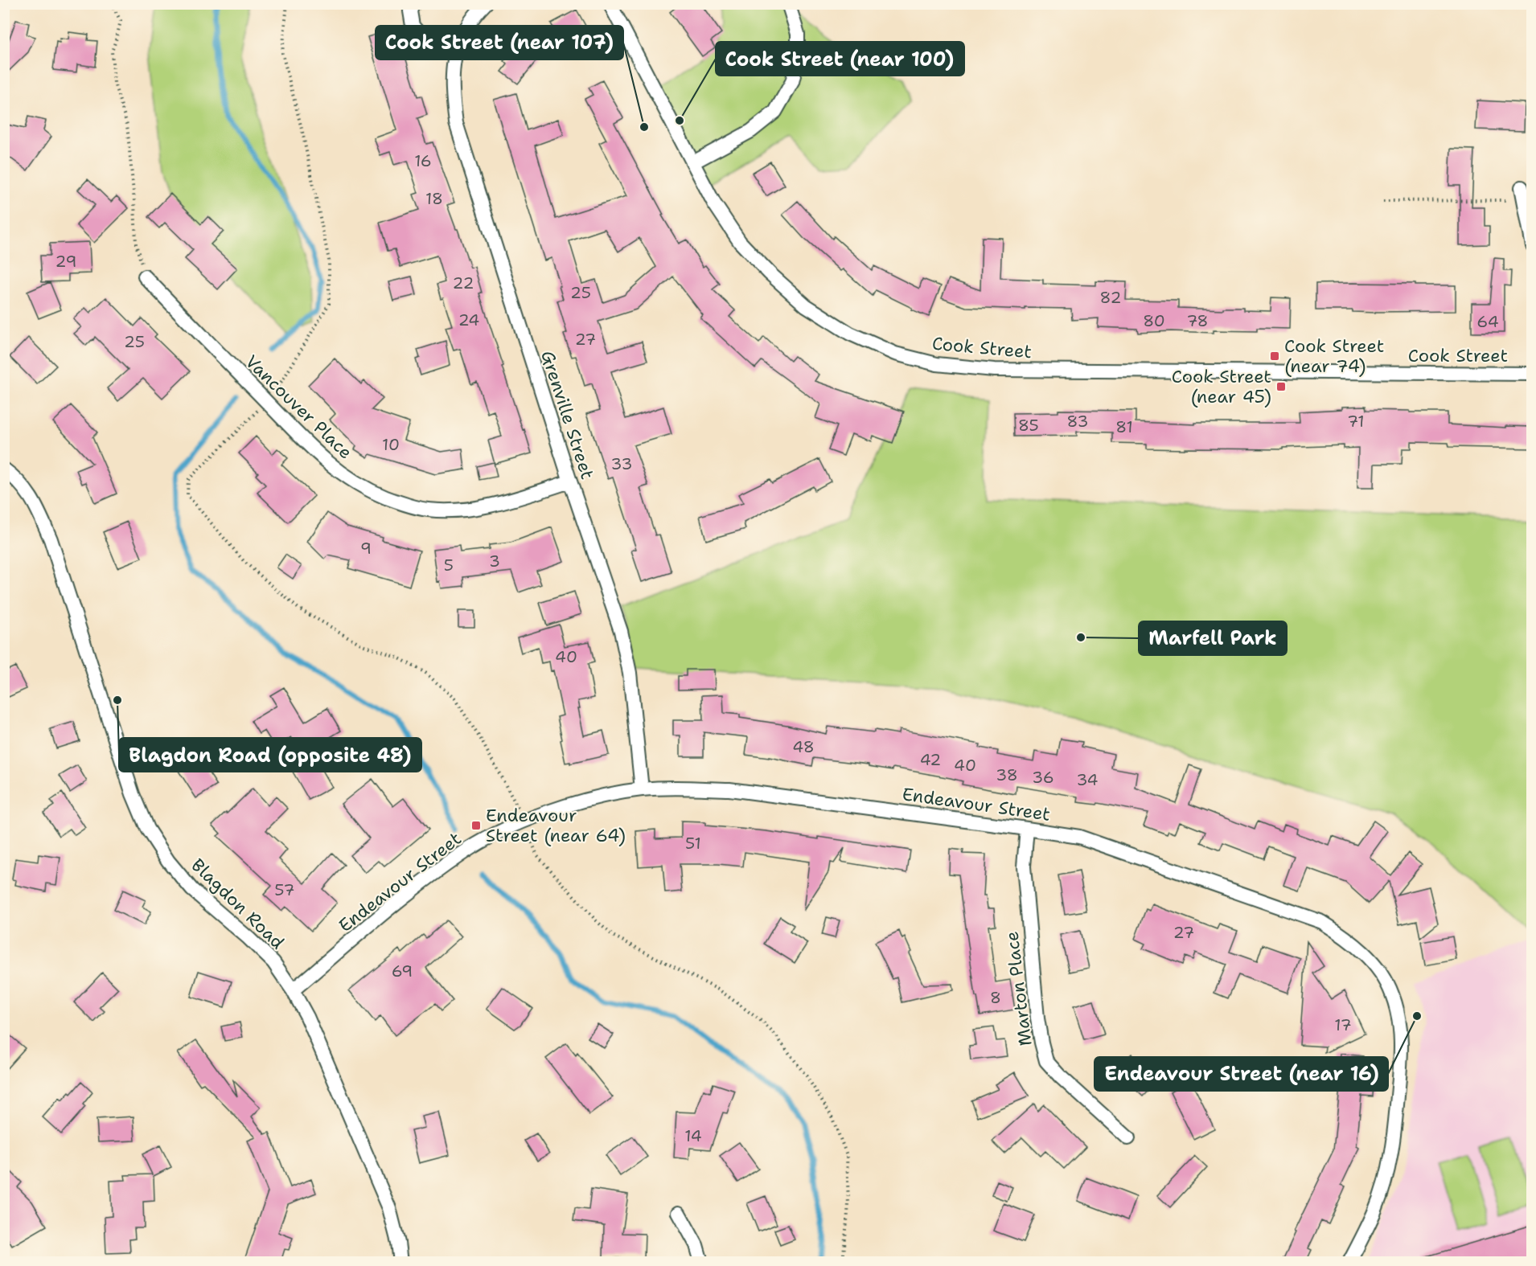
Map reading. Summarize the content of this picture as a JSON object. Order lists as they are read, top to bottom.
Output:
{
  "streets": {
    "street": [
      "Cook Street",
      "Vancouver Place",
      "Grenville Street",
      "Endeavour Street",
      "Blagdon Road",
      "Marton Place"
    ]
  },
  "crossings": [
    ["Vancouver Place", "Grenville Street"],
    ["Grenville Street", "Endeavour Street"],
    ["Endeavour Street", "Blagdon Road"],
    ["Endeavour Street", "Marton Place"]
  ],
  "places": {
    "other": [
      "Cook Street (near 100)",
      "Cook Street (near 107)",
      "Marfell Park",
      "Blagdon Road (opposite 48)",
      "Endeavour Street (near 16)"
    ],
    "transit": ["Cook Street (near 74)", "Cook Street (near 45)", "Endeavour Street (near 64)"]
  },
  "house_numbers": [
    "16",
    "18",
    "29",
    "22",
    "25",
    "82",
    "24",
    "80",
    "78",
    "64",
    "27",
    "25",
    "83",
    "71",
    "85",
    "81",
    "10",
    "33",
    "9",
    "3",
    "5",
    "40",
    "48",
    "42",
    "40",
    "38",
    "36",
    "34",
    "51",
    "57",
    "27",
    "69",
    "8",
    "17",
    "14"
  ]
}
